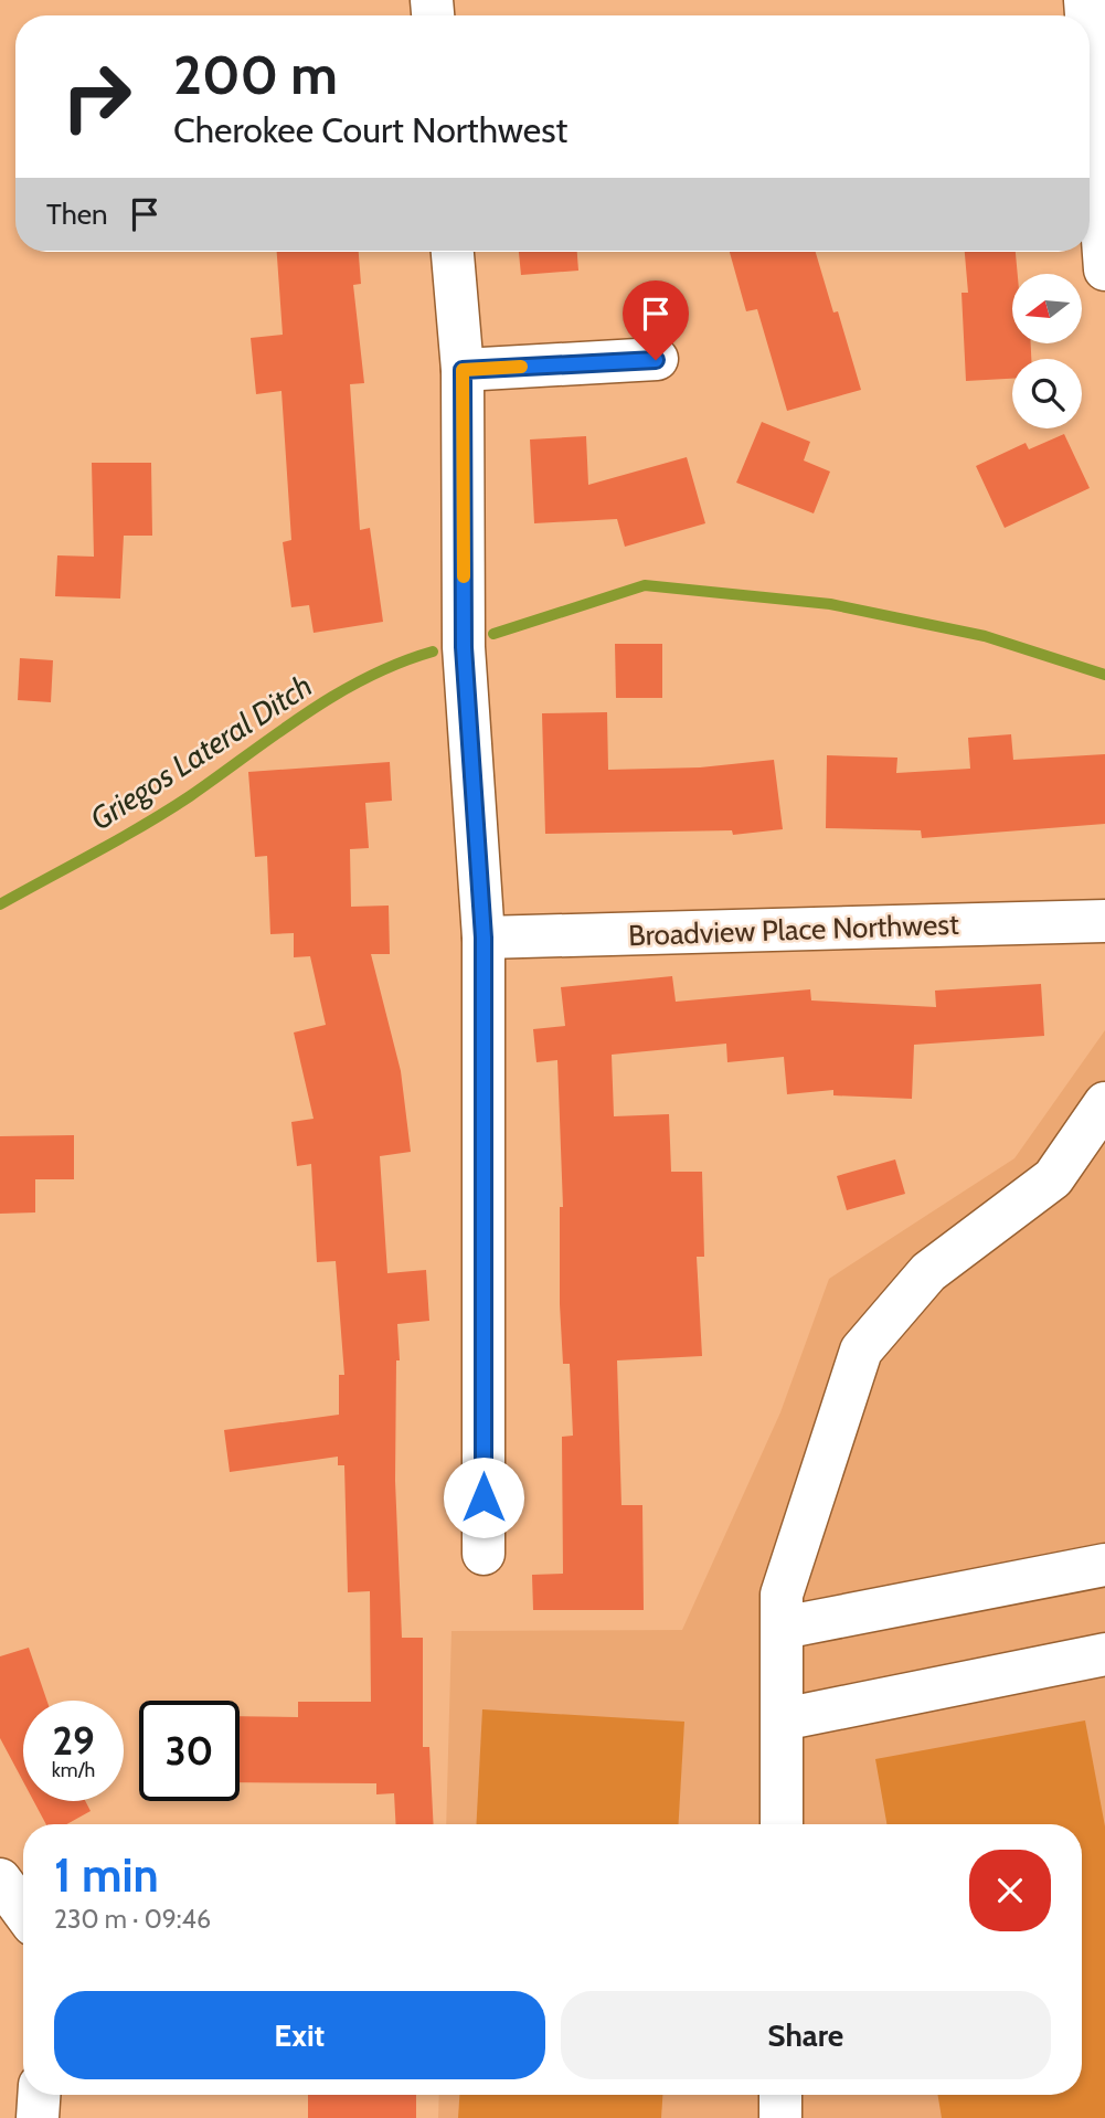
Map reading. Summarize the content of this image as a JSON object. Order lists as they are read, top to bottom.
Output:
{
  "streets": {
    "street": ["Broadview Place Northwest"]
  },
  "water": ["Griegos Lateral Ditch"],
  "north": "left",
  "page": {
    "turn": ["200 m", "Cherokee Court Northwest"],
    "then": "Then",
    "speed": "29 km/h",
    "limit": "30",
    "heading": ["1 min", "230 m · 09:46"],
    "buttons": ["Exit", "Share"]
  }
}
